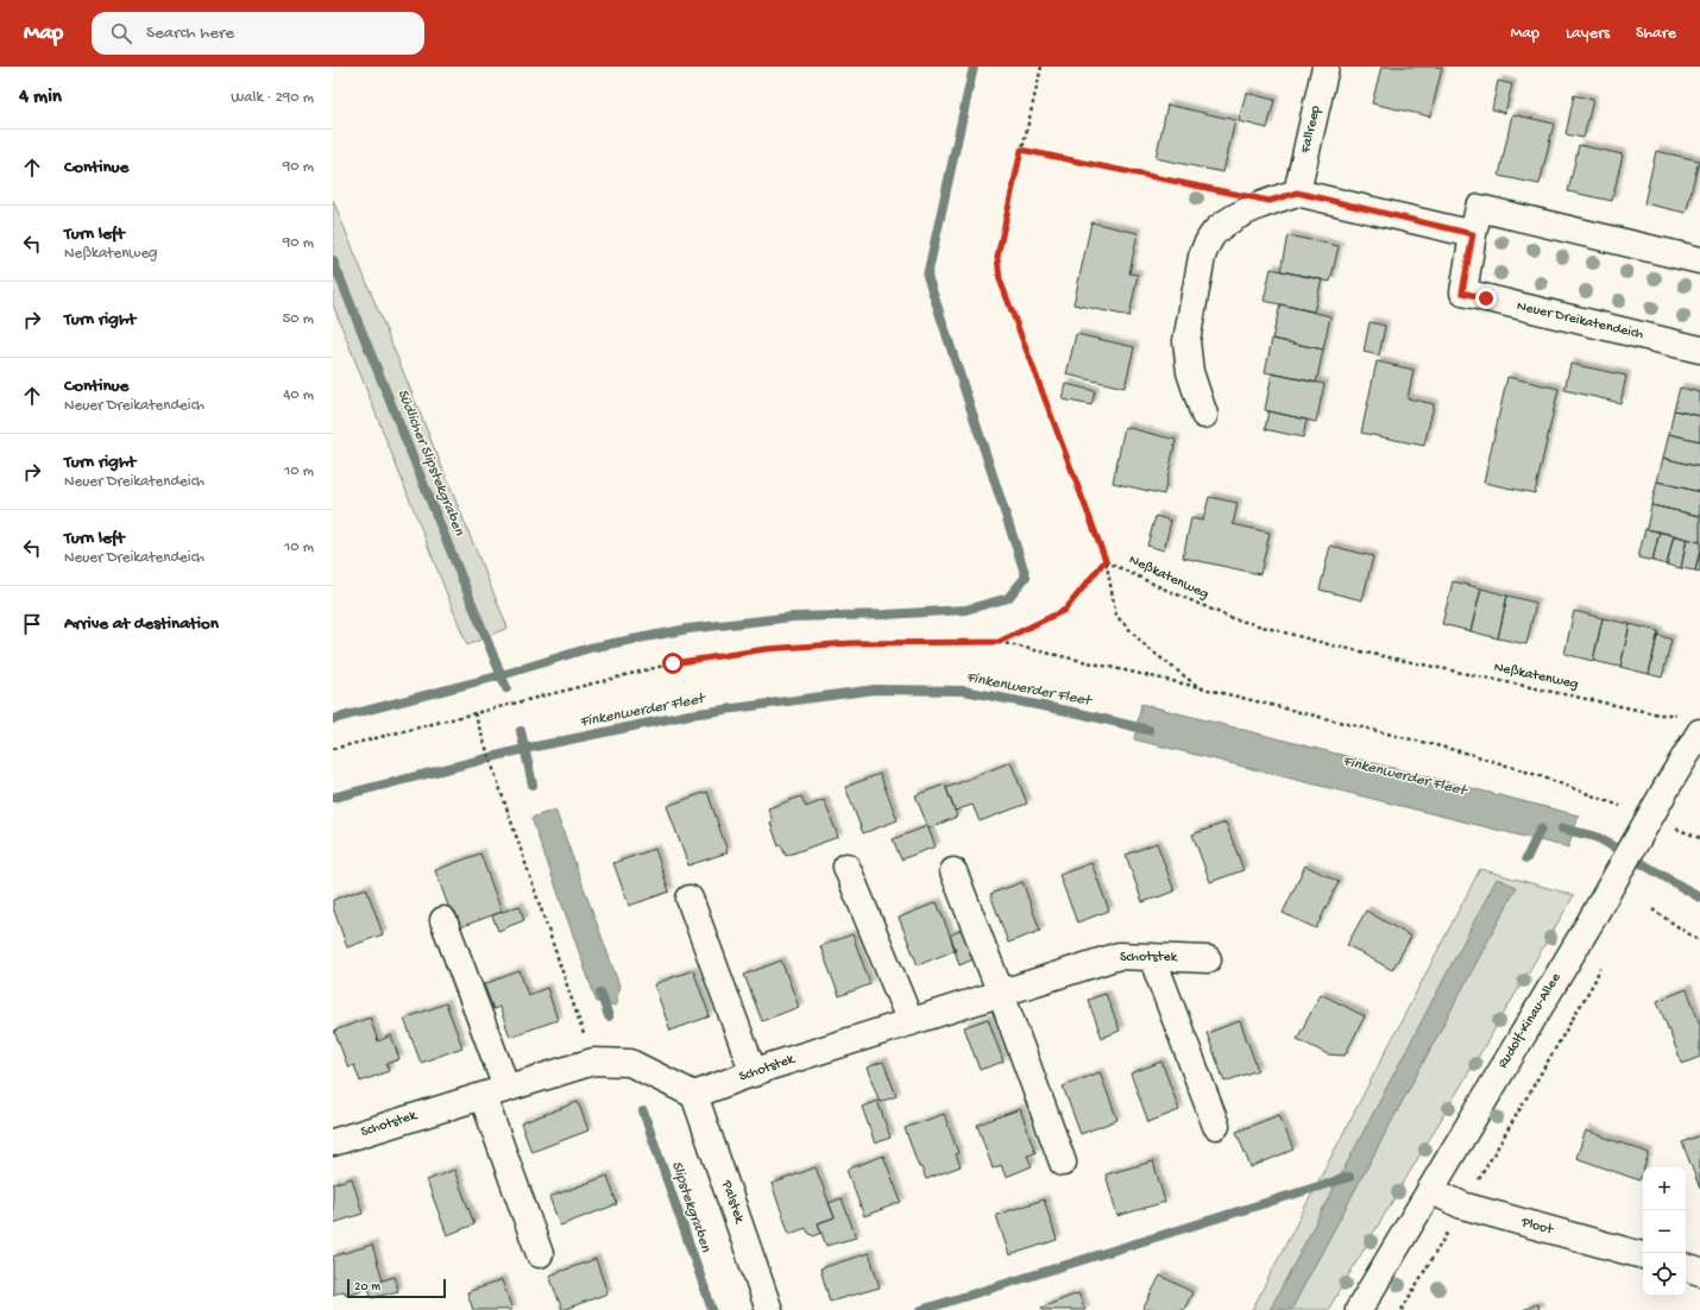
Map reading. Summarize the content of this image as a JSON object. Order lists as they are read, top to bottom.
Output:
{
  "streets": {
    "street": [
      "Fallreep",
      "Neuer Dreikatendeich",
      "Schotstek",
      "Rudolf-Kinau-Allee",
      "Palstek",
      "Ploot"
    ],
    "path": ["Neßkatenweg"]
  },
  "crossings": [
    ["Neßkatenweg", "Rudolf-Kinau-Allee"],
    ["Schotstek", "Palstek"],
    ["Rudolf-Kinau-Allee", "Ploot"]
  ],
  "water": ["Südlicher Slipstekgraben", "Finkenwerder Fleet", "Slipstekgraben"],
  "scale_bar": "20 m",
  "page": {
    "header": "Map",
    "search": "Search here",
    "nav": ["Map", "Layers", "Share"],
    "heading": ["4 min", "Walk · 290 m"],
    "list": [
      ["Continue", "90 m"],
      ["Turn left", "Neßkatenweg", "90 m"],
      ["Turn right", "50 m"],
      ["Continue", "Neuer Dreikatendeich", "40 m"],
      ["Turn right", "Neuer Dreikatendeich", "10 m"],
      ["Turn left", "Neuer Dreikatendeich", "10 m"],
      "Arrive at destination"
    ],
    "map_buttons": ["+", "−"],
    "scale": "20 m"
  }
}
